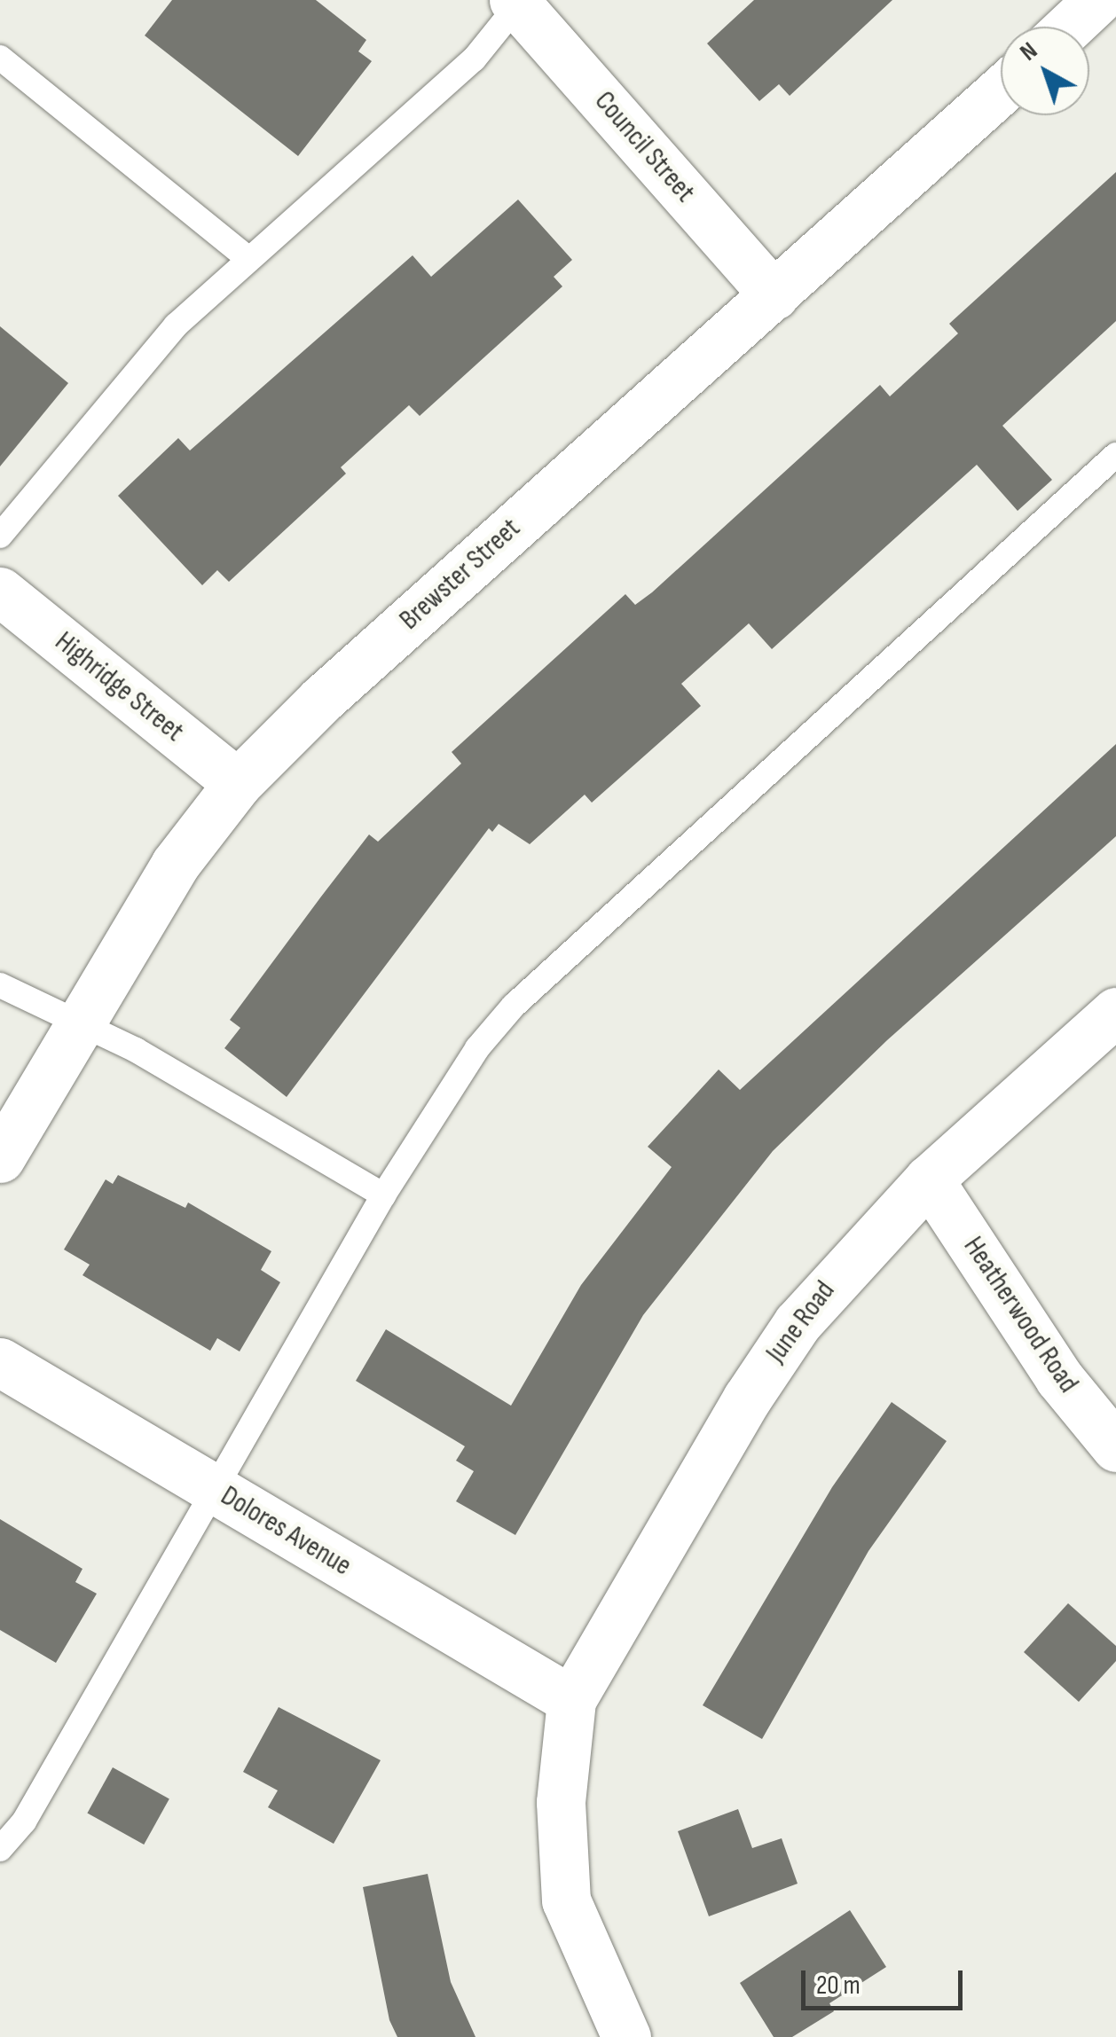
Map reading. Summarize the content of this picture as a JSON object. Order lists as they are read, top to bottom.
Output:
{
  "streets": {
    "street": [
      "Council Street",
      "Brewster Street",
      "Highridge Street",
      "Heatherwood Road",
      "June Road",
      "Dolores Avenue"
    ]
  },
  "crossings": [
    ["Council Street", "Brewster Street"],
    ["Brewster Street", "Highridge Street"],
    ["Heatherwood Road", "June Road"],
    ["June Road", "Dolores Avenue"]
  ],
  "scale_bar": "20 m",
  "north": "top left"
}
